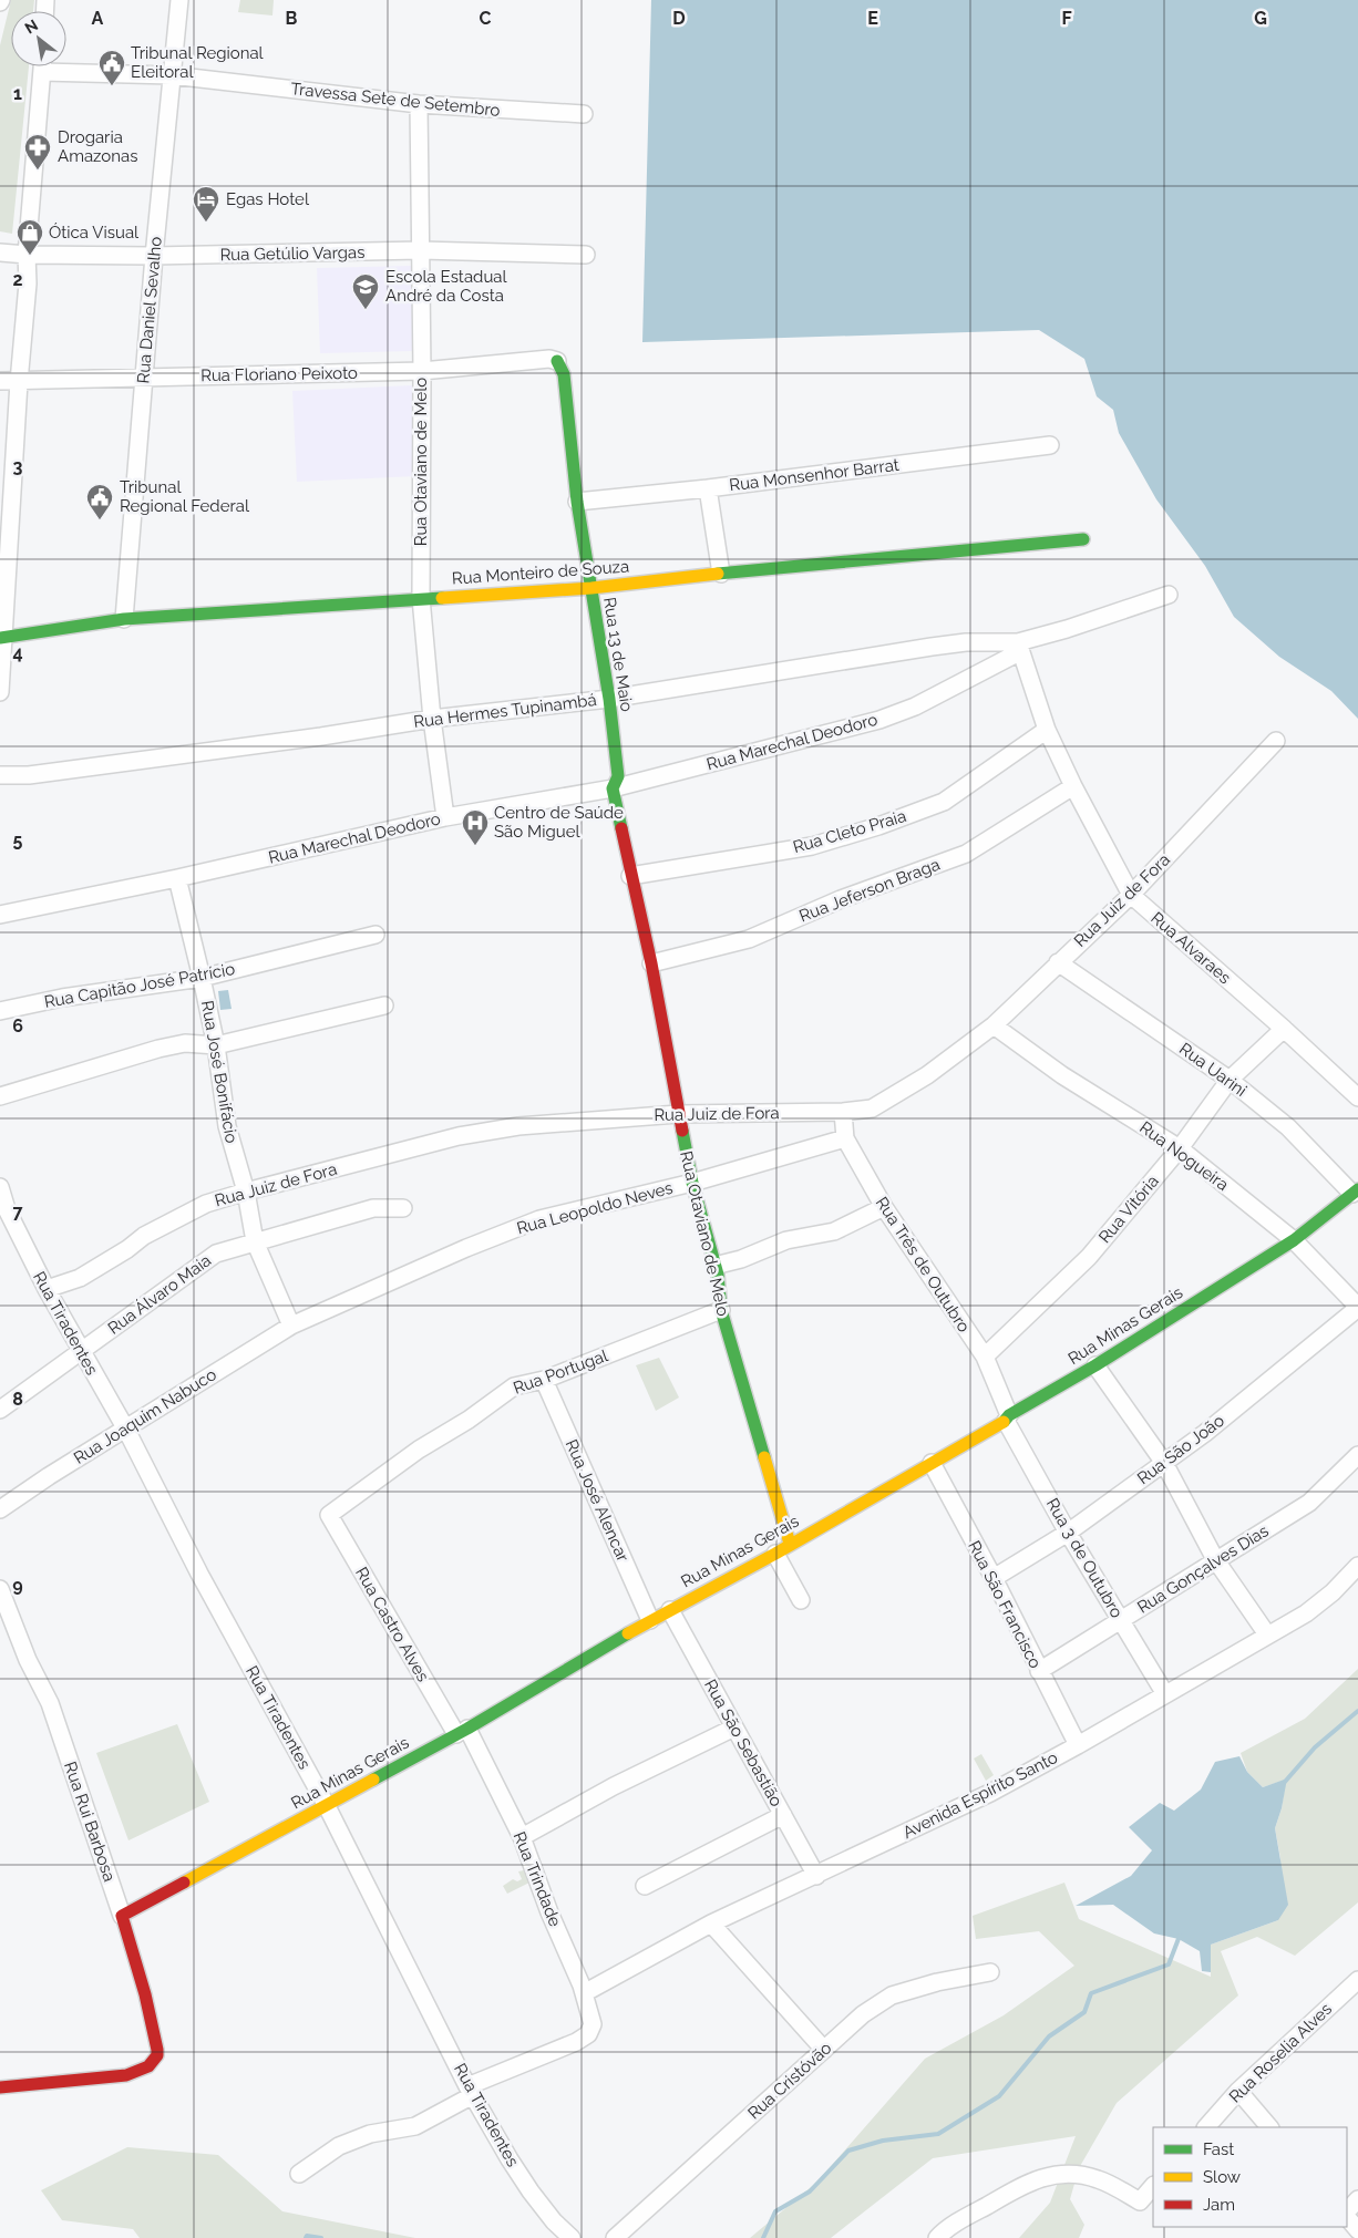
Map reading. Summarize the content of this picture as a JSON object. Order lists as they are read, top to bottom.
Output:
{
  "streets": {
    "street": [
      "Travessa Sete de Setembro",
      "Rua Getúlio Vargas",
      "Rua Daniel Sevalho",
      "Rua Floriano Peixoto",
      "Rua Otaviano de Melo",
      "Rua Monsenhor Barrat",
      "Rua Monteiro de Souza",
      "Rua 13 de Maio",
      "Rua Hermes Tupinambá",
      "Rua Marechal Deodoro",
      "Rua Cleto Praia",
      "Rua Jeferson Braga",
      "Rua Juiz de Fora",
      "Rua Alvaraes",
      "Rua Capitão José Patrício",
      "Rua Uarini",
      "Rua José Bonifácio",
      "Rua Nogueira",
      "Rua Leopoldo Neves",
      "Rua Vitória",
      "Rua Três de Outubro",
      "Rua Álvaro Maia",
      "Rua Tiradentes",
      "Rua Minas Gerais",
      "Rua Portugal",
      "Rua Joaquim Nabuco",
      "Rua São João",
      "Rua José Alencar",
      "Rua 3 de Outubro",
      "Rua Gonçalves Dias",
      "Rua São Francisco",
      "Rua Castro Alves",
      "Rua São Sebastião",
      "Avenida Espírito Santo",
      "Rua Rui Barbosa",
      "Rua Trindade",
      "Rua Roselia Alves",
      "Rua Cristóvão"
    ]
  },
  "crossings": [
    ["Travessa Sete de Setembro", "Rua Daniel Sevalho"],
    ["Travessa Sete de Setembro", "Rua Otaviano de Melo"],
    ["Rua Getúlio Vargas", "Rua Daniel Sevalho"],
    ["Rua Getúlio Vargas", "Rua Otaviano de Melo"],
    ["Rua Daniel Sevalho", "Rua Floriano Peixoto"],
    ["Rua Daniel Sevalho", "Rua Monteiro de Souza"],
    ["Rua Floriano Peixoto", "Rua Otaviano de Melo"],
    ["Rua Floriano Peixoto", "Rua 13 de Maio"],
    ["Rua Otaviano de Melo", "Rua Monteiro de Souza"],
    ["Rua Otaviano de Melo", "Rua 13 de Maio"],
    ["Rua Otaviano de Melo", "Rua Hermes Tupinambá"],
    ["Rua Otaviano de Melo", "Rua Marechal Deodoro"],
    ["Rua Otaviano de Melo", "Rua Cleto Praia"],
    ["Rua Otaviano de Melo", "Rua Jeferson Braga"],
    ["Rua Otaviano de Melo", "Rua Juiz de Fora"],
    ["Rua Otaviano de Melo", "Rua Leopoldo Neves"],
    ["Rua Otaviano de Melo", "Rua Minas Gerais"],
    ["Rua Otaviano de Melo", "Rua Portugal"],
    ["Rua Monsenhor Barrat", "Rua 13 de Maio"],
    ["Rua Monteiro de Souza", "Rua 13 de Maio"],
    ["Rua 13 de Maio", "Rua Hermes Tupinambá"],
    ["Rua 13 de Maio", "Rua Marechal Deodoro"],
    ["Rua Hermes Tupinambá", "Rua Marechal Deodoro"],
    ["Rua Hermes Tupinambá", "Rua Alvaraes"],
    ["Rua Marechal Deodoro", "Rua Alvaraes"],
    ["Rua Marechal Deodoro", "Rua José Bonifácio"],
    ["Rua Cleto Praia", "Rua Alvaraes"],
    ["Rua Jeferson Braga", "Rua Alvaraes"],
    ["Rua Juiz de Fora", "Rua Alvaraes"],
    ["Rua Juiz de Fora", "Rua Uarini"],
    ["Rua Juiz de Fora", "Rua José Bonifácio"],
    ["Rua Juiz de Fora", "Rua Nogueira"],
    ["Rua Juiz de Fora", "Rua Três de Outubro"],
    ["Rua Juiz de Fora", "Rua Tiradentes"],
    ["Rua Alvaraes", "Rua Vitória"],
    ["Rua Capitão José Patrício", "Rua José Bonifácio"],
    ["Rua Uarini", "Rua Vitória"],
    ["Rua Uarini", "Rua Minas Gerais"],
    ["Rua José Bonifácio", "Rua Leopoldo Neves"],
    ["Rua José Bonifácio", "Rua Álvaro Maia"],
    ["Rua José Bonifácio", "Rua Joaquim Nabuco"],
    ["Rua Nogueira", "Rua Vitória"],
    ["Rua Nogueira", "Rua Minas Gerais"],
    ["Rua Nogueira", "Rua São João"],
    ["Rua Leopoldo Neves", "Rua Três de Outubro"],
    ["Rua Leopoldo Neves", "Rua Joaquim Nabuco"],
    ["Rua Vitória", "Rua Três de Outubro"],
    ["Rua Três de Outubro", "Rua Minas Gerais"],
    ["Rua Três de Outubro", "Rua 3 de Outubro"],
    ["Rua Álvaro Maia", "Rua Tiradentes"],
    ["Rua Tiradentes", "Rua Minas Gerais"],
    ["Rua Tiradentes", "Rua Joaquim Nabuco"],
    ["Rua Tiradentes", "Rua Trindade"],
    ["Rua Minas Gerais", "Rua José Alencar"],
    ["Rua Minas Gerais", "Rua 3 de Outubro"],
    ["Rua Minas Gerais", "Rua São Francisco"],
    ["Rua Minas Gerais", "Rua Castro Alves"],
    ["Rua Minas Gerais", "Rua São Sebastião"],
    ["Rua Minas Gerais", "Rua Rui Barbosa"],
    ["Rua Minas Gerais", "Rua Trindade"],
    ["Rua Portugal", "Rua José Alencar"],
    ["Rua Portugal", "Rua Castro Alves"],
    ["Rua São João", "Rua 3 de Outubro"],
    ["Rua São João", "Rua São Francisco"],
    ["Rua 3 de Outubro", "Rua Gonçalves Dias"],
    ["Rua 3 de Outubro", "Avenida Espírito Santo"],
    ["Rua Gonçalves Dias", "Rua São Francisco"],
    ["Rua São Francisco", "Avenida Espírito Santo"],
    ["Rua Castro Alves", "Rua Trindade"],
    ["Rua São Sebastião", "Avenida Espírito Santo"],
    ["Avenida Espírito Santo", "Rua Trindade"]
  ],
  "places": {
    "public building": ["Tribunal Regional Eleitoral", "Tribunal Regional Federal"],
    "pharmacy": ["Drogaria Amazonas"],
    "hotel": ["Egas Hotel"],
    "shop": ["Ótica Visual"],
    "school or university": ["Escola Estadual André da Costa"],
    "hospital": ["Centro de Saúde São Miguel"]
  },
  "legend": ["Fast", "Slow", "Jam"],
  "north": "top left",
  "grid": {
    "columns": [
      "A",
      "B",
      "C",
      "D",
      "E",
      "F",
      "G"
    ],
    "rows": [
      "1",
      "2",
      "3",
      "4",
      "5",
      "6",
      "7",
      "8",
      "9"
    ]
  }
}
